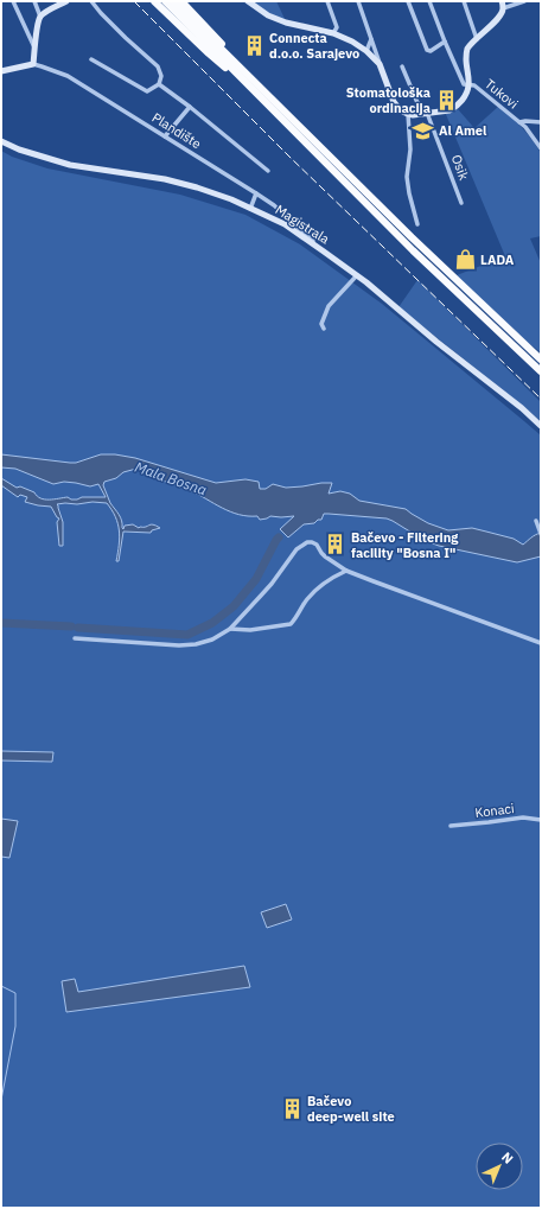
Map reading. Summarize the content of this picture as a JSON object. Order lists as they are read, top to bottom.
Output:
{
  "streets": {
    "main road": ["Magistrala"],
    "street": [
      "Tukovi",
      "Plandište",
      "Osik",
      "Konaci"
    ]
  },
  "crossings": [
    ["Plandište", "Magistrala"]
  ],
  "water": ["Mala Bosna"],
  "places": {
    "building": [
      "Connecta d.o.o. Sarajevo",
      "Stomatološka ordinacija",
      "Bačevo - Filtering facility \"Bosna I\"",
      "Bačevo deep-well site"
    ],
    "school or university": ["Al Amel"],
    "shop": ["LADA"]
  },
  "north": "top right"
}
